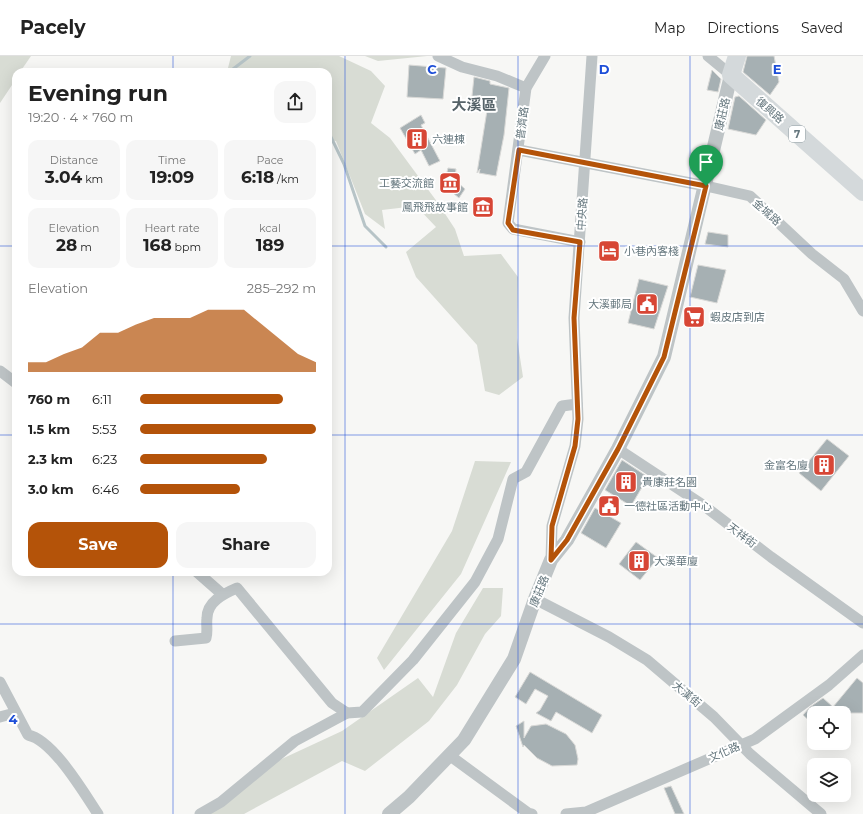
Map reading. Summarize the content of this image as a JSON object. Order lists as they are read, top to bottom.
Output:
{
  "streets": {
    "main road": ["復興路", "7"],
    "street": [
      "康莊路",
      "普濟路",
      "金城路",
      "中央路",
      "天祥街",
      "大漢街",
      "文化路"
    ]
  },
  "crossings": [
    ["復興路", "康莊路"],
    ["康莊路", "金城路"],
    ["康莊路", "中央路"],
    ["康莊路", "天祥街"],
    ["康莊路", "大漢街"],
    ["普濟路", "金城路"],
    ["普濟路", "中央路"],
    ["金城路", "中央路"],
    ["大漢街", "文化路"]
  ],
  "districts": ["大溪區"],
  "places": {
    "building": [
      "六連棟",
      "金富名廈",
      "貴康莊名園",
      "大溪華廈"
    ],
    "museum": ["工藝交流館", "鳳飛飛故事館"],
    "hotel": ["小巷內客棧"],
    "public building": ["大溪郵局", "一德社區活動中心"],
    "supermarket": ["蝦皮店到店"]
  },
  "page": {
    "header": "Pacely",
    "nav": ["Map", "Directions", "Saved"],
    "heading": ["Evening run", "19:20 · 4 × 760 m"],
    "stats": [
      ["Distance", "3.04 km"],
      ["Time", "19:09"],
      ["Pace", "6:18 /km"],
      ["Elevation", "28 m"],
      ["Heart rate", "168 bpm"],
      ["kcal", "189"]
    ],
    "chart": ["Elevation", "285–292 m"],
    "list": [
      {
        "name": "760 m",
        "note": "6:11"
      },
      {
        "name": "1.5 km",
        "note": "5:53"
      },
      {
        "name": "2.3 km",
        "note": "6:23"
      },
      {
        "name": "3.0 km",
        "note": "6:46"
      }
    ],
    "buttons": ["Save", "Share"]
  },
  "grid": {
    "columns": ["C", "D", "E"],
    "rows": ["4"]
  }
}
